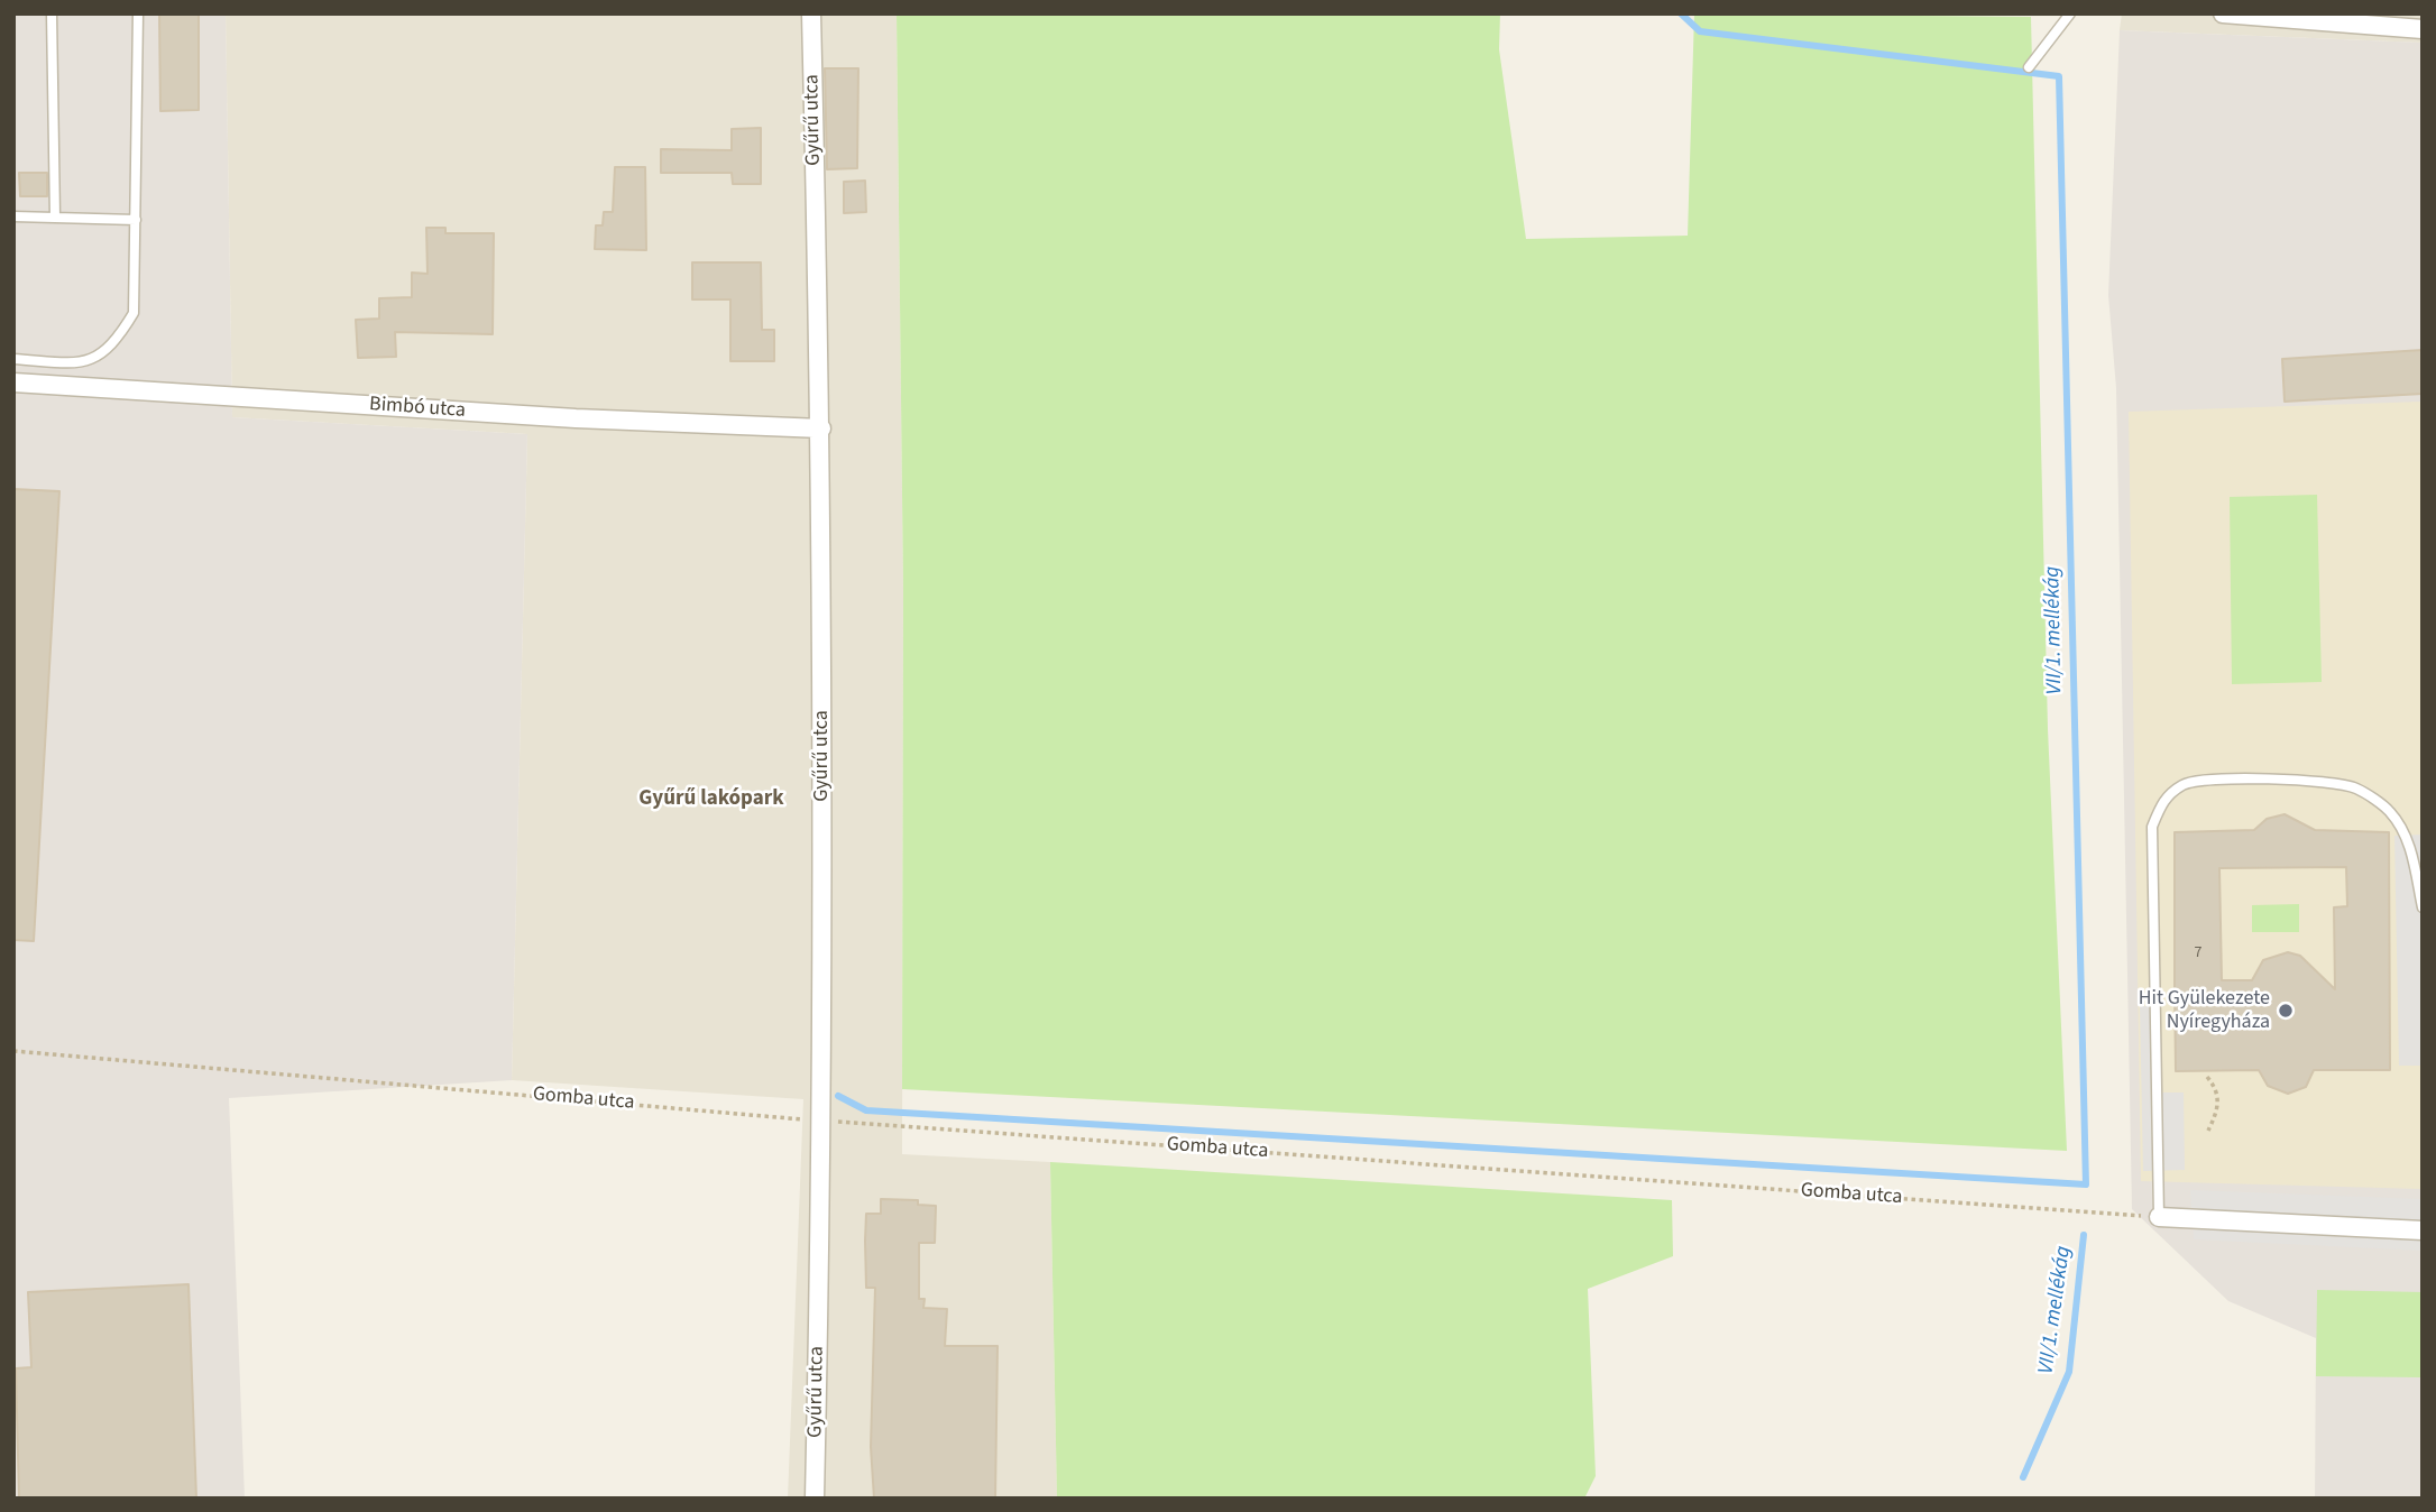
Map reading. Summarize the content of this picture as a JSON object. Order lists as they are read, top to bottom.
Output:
{
  "streets": {
    "street": ["Gyűrű utca", "Bimbó utca"],
    "path": ["Gomba utca"]
  },
  "crossings": [
    ["Gyűrű utca", "Bimbó utca"],
    ["Gyűrű utca", "Gomba utca"]
  ],
  "districts": ["Gyűrű lakópark"],
  "water": ["VII/1. mellékág"],
  "places": ["Hit Gyülekezete Nyíregyháza"],
  "house_numbers": ["7"]
}
